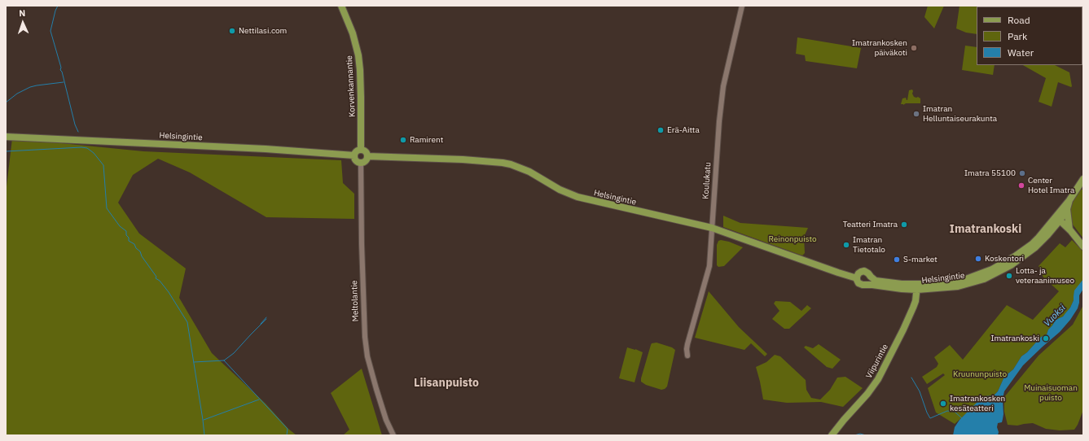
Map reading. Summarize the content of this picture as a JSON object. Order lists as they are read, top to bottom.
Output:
{
  "streets": {
    "main road": ["Korvenkannantie", "Helsingintie", "Viipurintie"],
    "street": ["Koulukatu", "Meltolantie"]
  },
  "crossings": [
    ["Korvenkannantie", "Helsingintie"],
    ["Korvenkannantie", "Meltolantie"],
    ["Helsingintie", "Koulukatu"],
    ["Helsingintie", "Meltolantie"],
    ["Helsingintie", "Viipurintie"]
  ],
  "districts": ["Imatrankoski", "Liisanpuisto"],
  "water": ["Vuoksi"],
  "parks": ["Reinonpuisto", "Kruununpuisto", "Muinaisuoman puisto"],
  "places": [
    "Nettilasi.com",
    "Imatrankosken päiväkoti",
    "Imatran Helluntaiseurakunta",
    "Erä-Aitta",
    "Ramirent",
    "Imatra 55100",
    "Center Hotel Imatra",
    "Teatteri Imatra",
    "Imatran Tietotalo",
    "Koskentori",
    "S-market",
    "Lotta- ja veteraanimuseo",
    "Imatrankoski",
    "Imatrankosken kesäteatteri"
  ],
  "legend": ["Road", "Park", "Water"],
  "north": "top"
}
